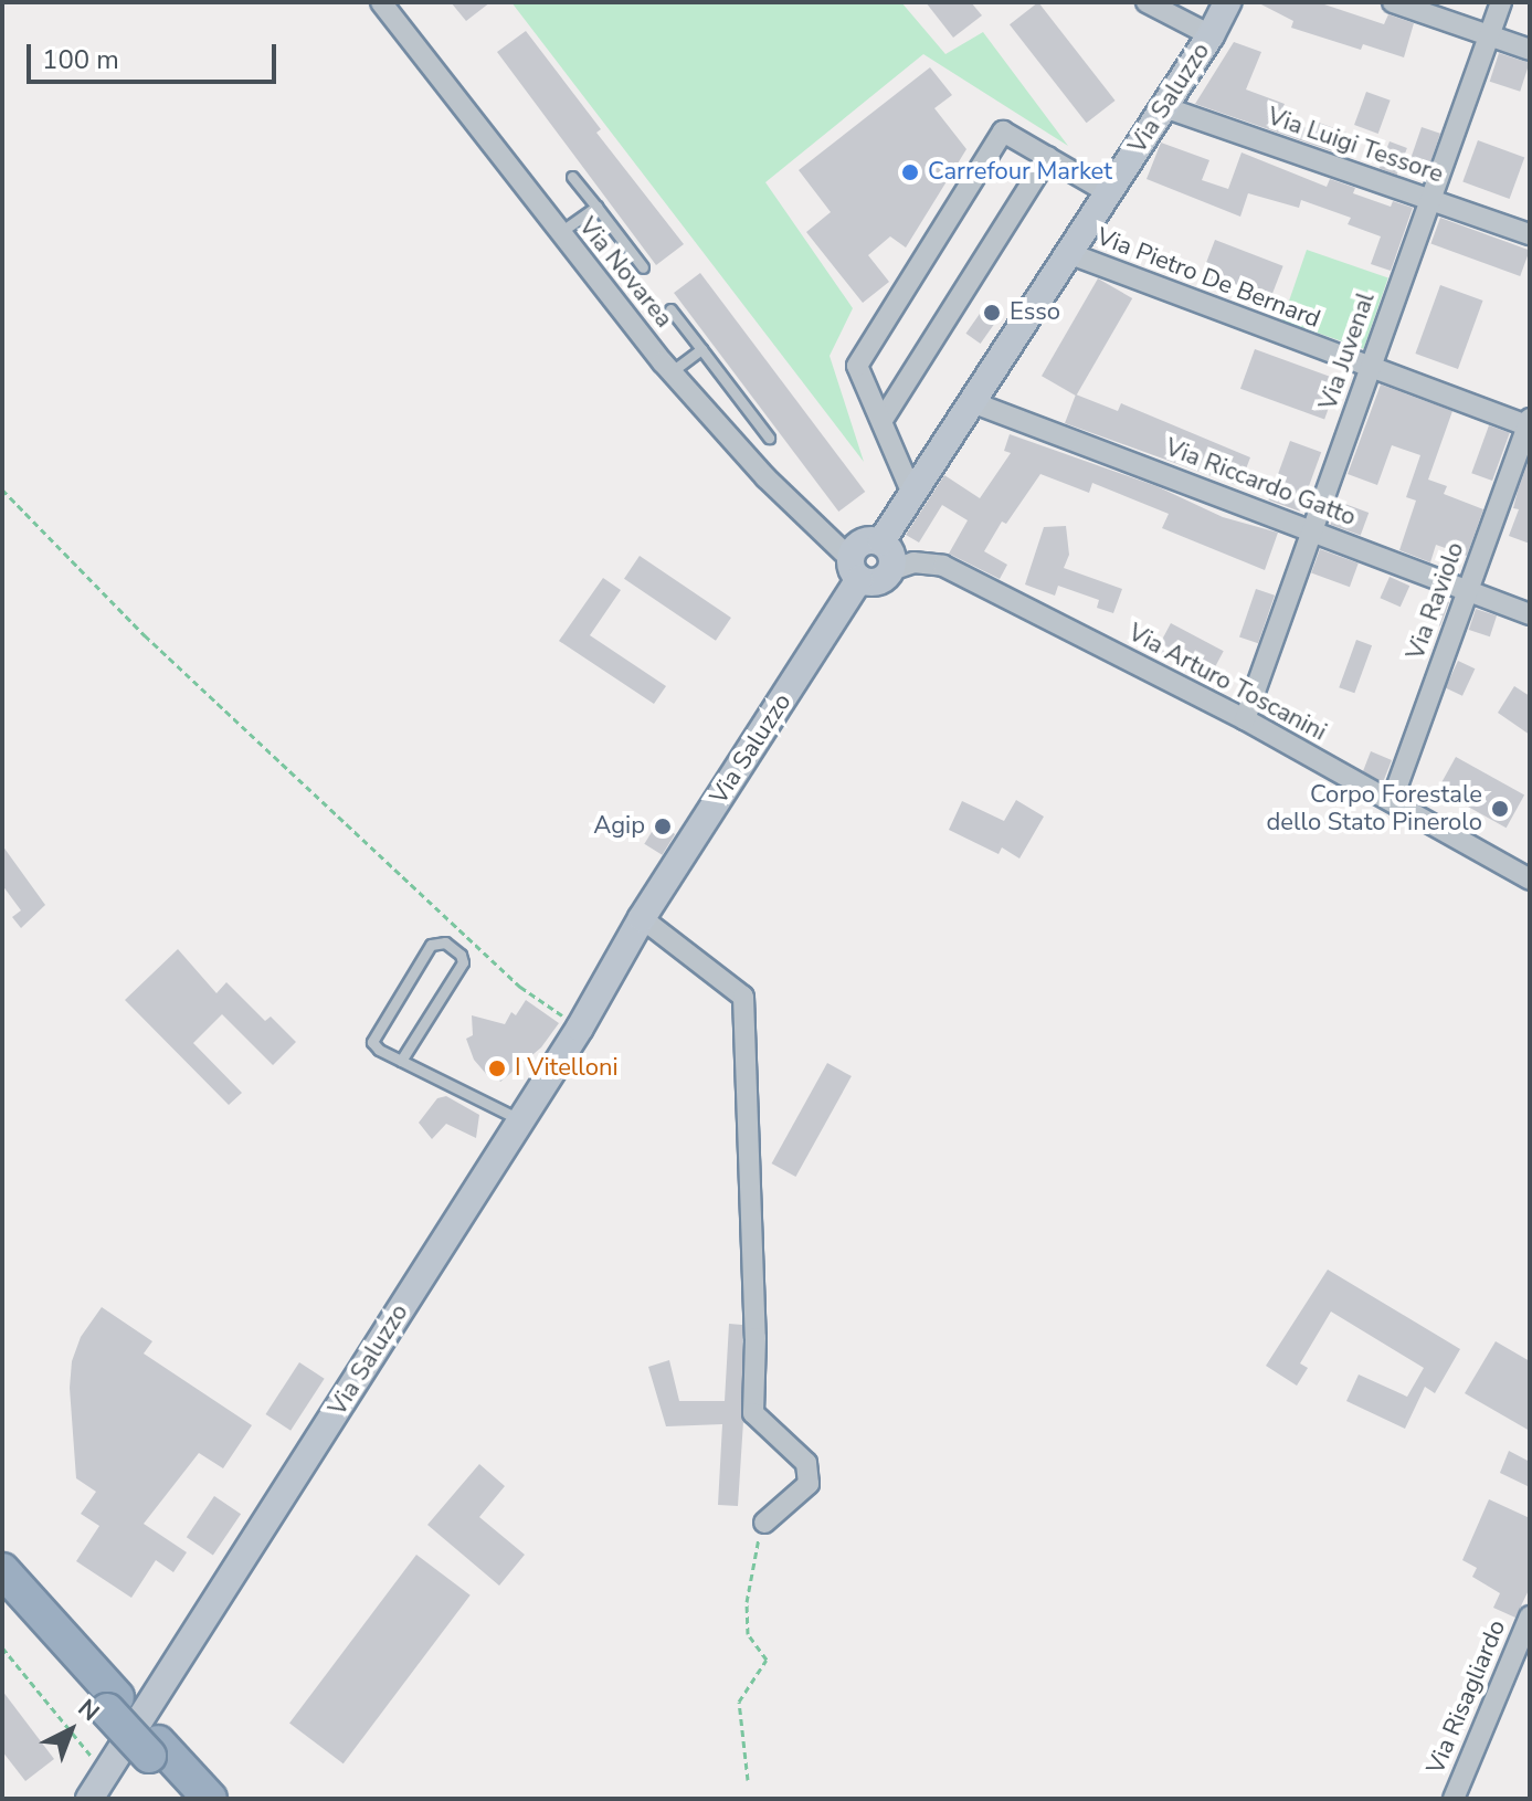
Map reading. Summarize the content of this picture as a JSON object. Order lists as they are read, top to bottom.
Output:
{
  "streets": {
    "main road": ["Via Saluzzo"],
    "street": [
      "Via Luigi Tessore",
      "Via Novarea",
      "Via Pietro De Bernard",
      "Via Juvenal",
      "Via Riccardo Gatto",
      "Via Raviolo",
      "Via Arturo Toscanini",
      "Via Risagliardo"
    ]
  },
  "crossings": [
    ["Via Saluzzo", "Via Luigi Tessore"],
    ["Via Saluzzo", "Via Novarea"],
    ["Via Saluzzo", "Via Pietro De Bernard"],
    ["Via Saluzzo", "Via Riccardo Gatto"],
    ["Via Saluzzo", "Via Arturo Toscanini"],
    ["Via Luigi Tessore", "Via Juvenal"],
    ["Via Novarea", "Via Arturo Toscanini"],
    ["Via Pietro De Bernard", "Via Juvenal"],
    ["Via Pietro De Bernard", "Via Raviolo"],
    ["Via Juvenal", "Via Riccardo Gatto"],
    ["Via Juvenal", "Via Arturo Toscanini"],
    ["Via Riccardo Gatto", "Via Raviolo"],
    ["Via Raviolo", "Via Arturo Toscanini"]
  ],
  "places": [
    "Carrefour Market",
    "Esso",
    "Corpo Forestale dello Stato Pinerolo",
    "Agip",
    "I Vitelloni"
  ],
  "scale_bar": "100 m",
  "north": "top right"
}
